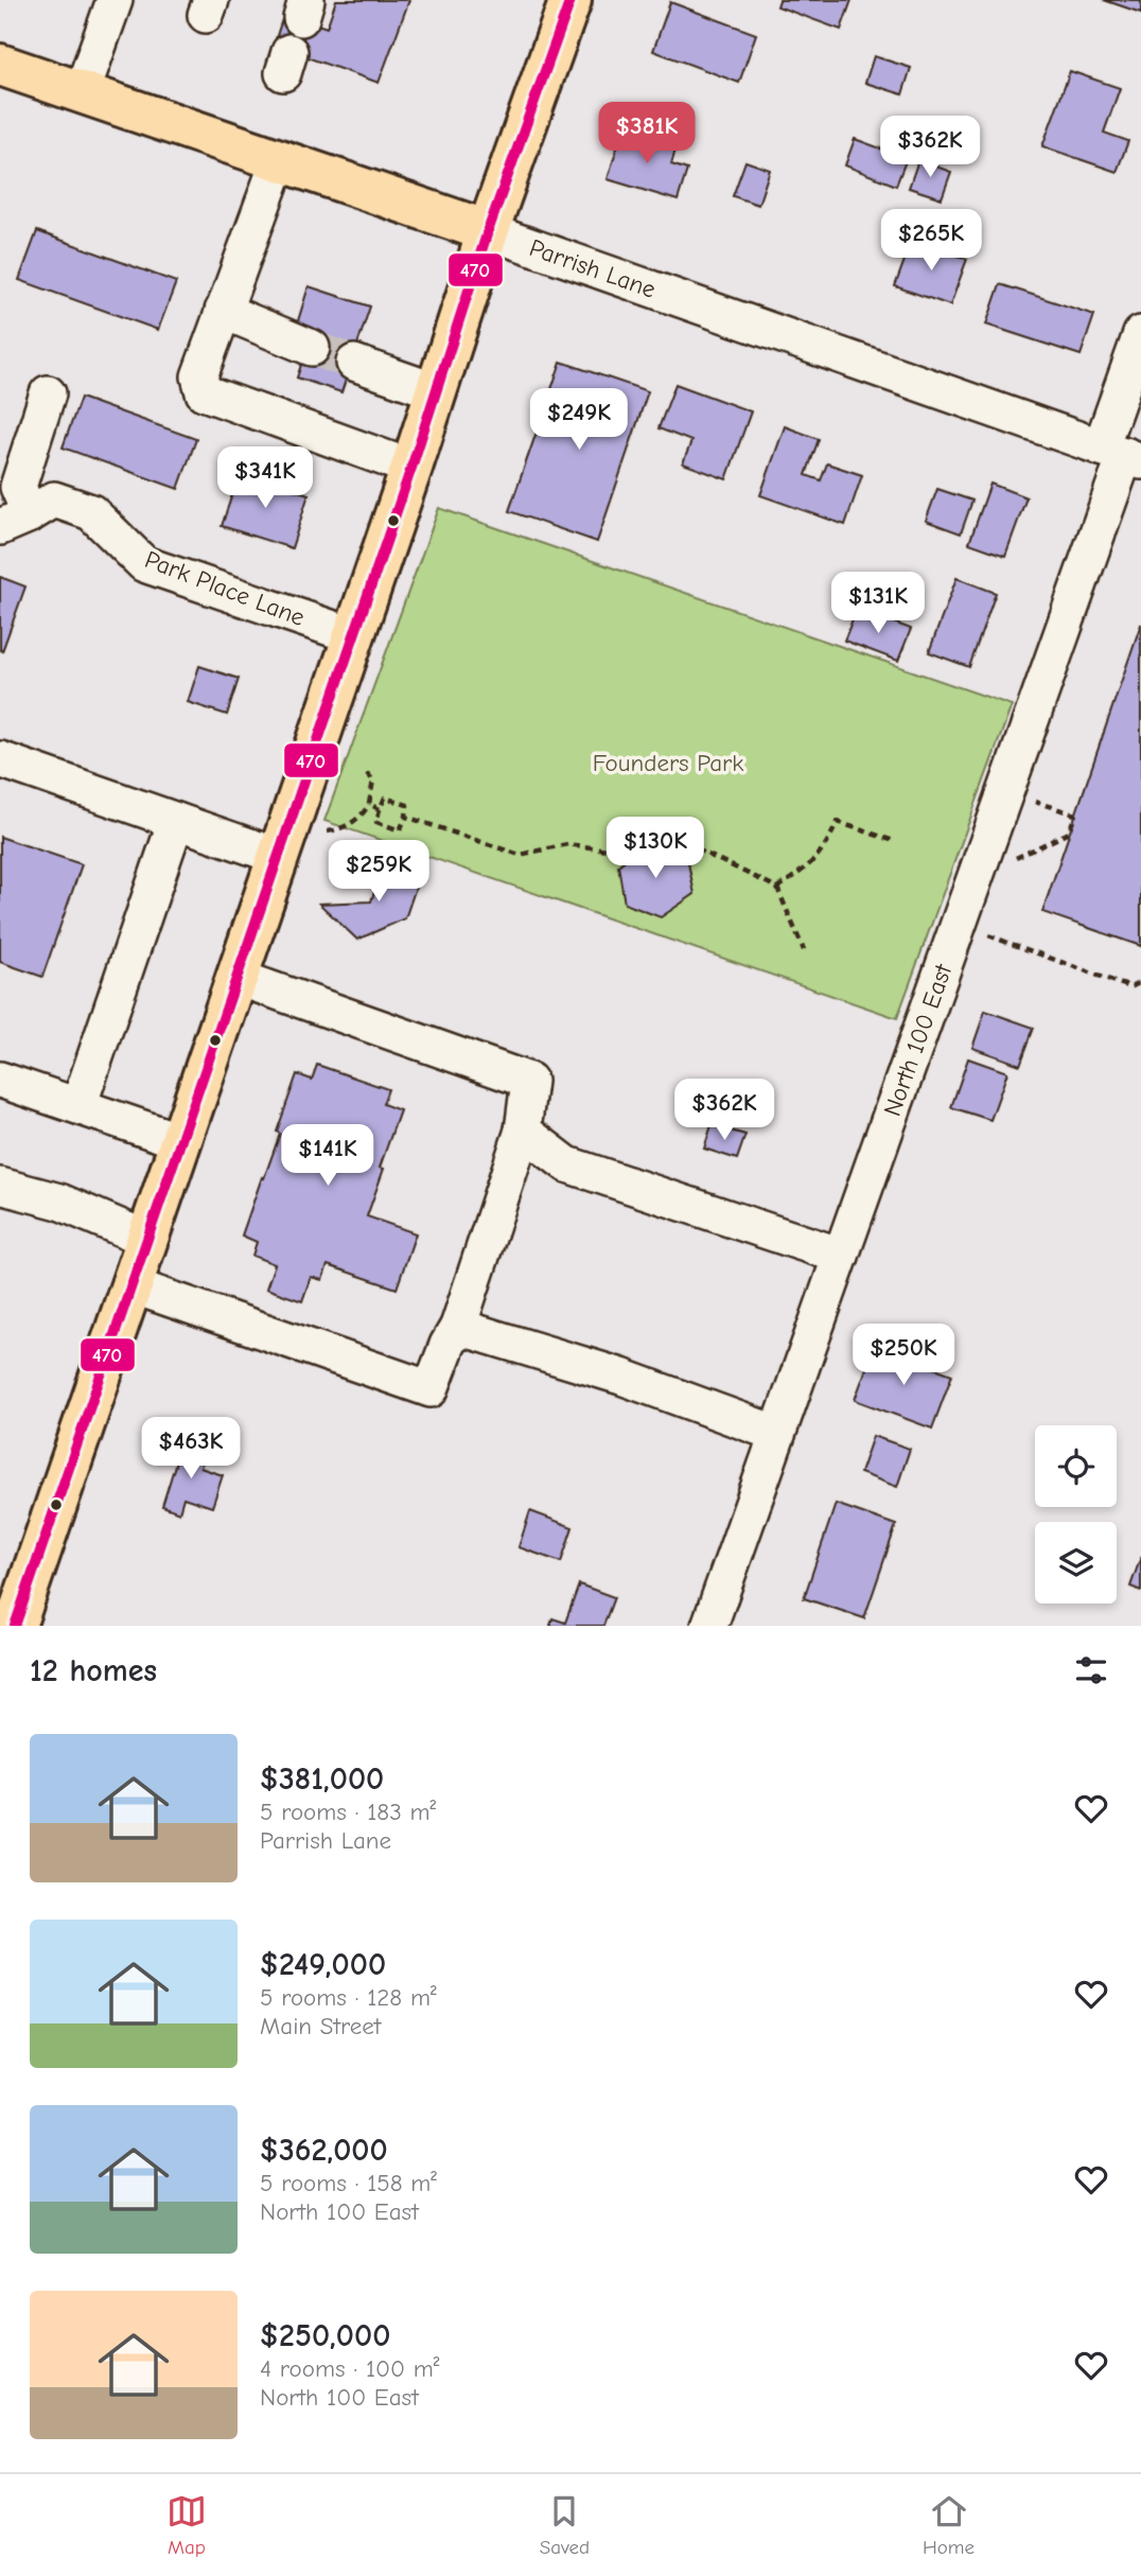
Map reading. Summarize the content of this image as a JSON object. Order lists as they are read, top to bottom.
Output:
{
  "streets": {
    "main road": ["Parrish Lane"],
    "street": ["Park Place Lane", "North 100 East"]
  },
  "crossings": [
    ["Parrish Lane", "North 100 East"]
  ],
  "parks": ["Founders Park"],
  "lines": ["transit line 470"],
  "page": {
    "price": [
      "$381K",
      "$362K",
      "$265K",
      "$249K",
      "$341K",
      "$131K",
      "$130K",
      "$259K",
      "$362K",
      "$141K",
      "$250K",
      "$463K"
    ],
    "heading": "12 homes",
    "list": [
      {
        "name": "$381,000",
        "note": "5 rooms · 183 m² · Parrish Lane"
      },
      {
        "name": "$249,000",
        "note": "5 rooms · 128 m² · Main Street"
      },
      {
        "name": "$362,000",
        "note": "5 rooms · 158 m² · North 100 East"
      },
      {
        "name": "$250,000",
        "note": "4 rooms · 100 m² · North 100 East"
      }
    ],
    "tabs": ["Map", "Saved", "Home"]
  }
}
